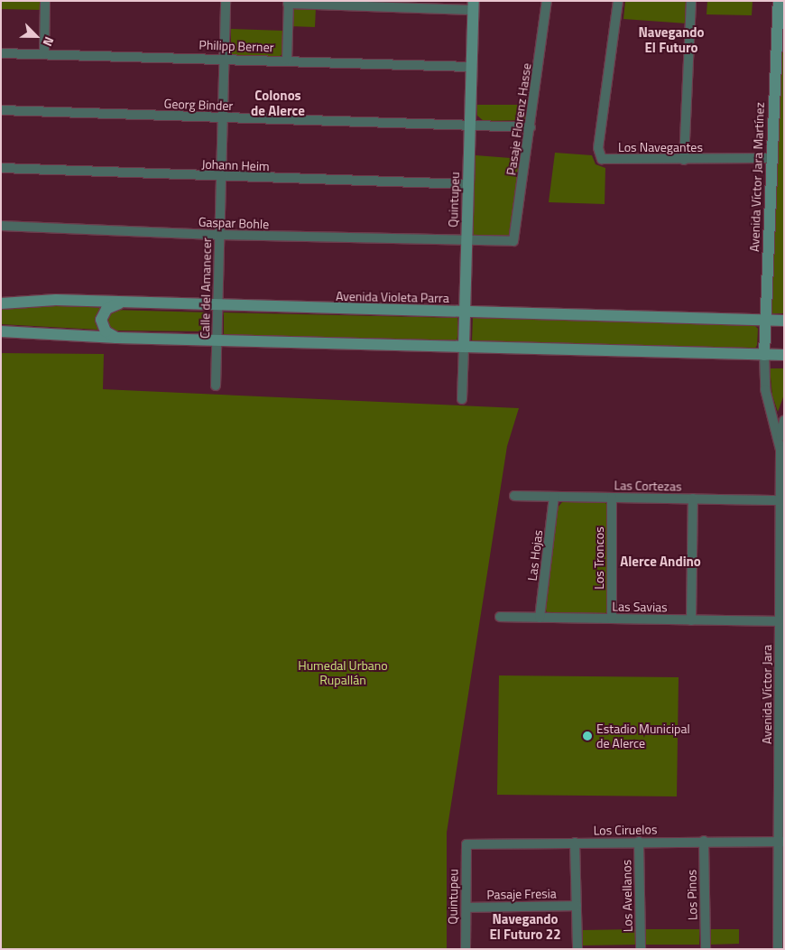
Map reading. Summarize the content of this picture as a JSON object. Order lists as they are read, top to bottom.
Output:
{
  "streets": {
    "main road": ["Avenida Víctor Jara Martínez", "Quintupeu", "Avenida Violeta Parra"],
    "street": [
      "Philipp Berner",
      "Georg Binder",
      "Pasaje Florenz Hasse",
      "Los Navegantes",
      "Johann Heim",
      "Gaspar Bohle",
      "Calle del Amanecer",
      "Las Cortezas",
      "Las Hojas",
      "Los Troncos",
      "Las Savias",
      "Avenida Víctor Jara",
      "Los Ciruelos",
      "Pasaje Fresia",
      "Los Pinos",
      "Los Avellanos"
    ]
  },
  "crossings": [
    ["Philipp Berner", "Quintupeu"],
    ["Philipp Berner", "Calle del Amanecer"],
    ["Georg Binder", "Pasaje Florenz Hasse"],
    ["Georg Binder", "Quintupeu"],
    ["Georg Binder", "Calle del Amanecer"],
    ["Pasaje Florenz Hasse", "Gaspar Bohle"],
    ["Los Navegantes", "Avenida Víctor Jara Martínez"],
    ["Johann Heim", "Quintupeu"],
    ["Johann Heim", "Calle del Amanecer"],
    ["Avenida Víctor Jara Martínez", "Avenida Violeta Parra"],
    ["Avenida Víctor Jara Martínez", "Avenida Víctor Jara"],
    ["Quintupeu", "Gaspar Bohle"],
    ["Quintupeu", "Avenida Violeta Parra"],
    ["Quintupeu", "Los Ciruelos"],
    ["Quintupeu", "Pasaje Fresia"],
    ["Gaspar Bohle", "Calle del Amanecer"],
    ["Calle del Amanecer", "Avenida Violeta Parra"],
    ["Las Cortezas", "Las Hojas"],
    ["Las Cortezas", "Los Troncos"],
    ["Las Cortezas", "Avenida Víctor Jara"],
    ["Las Hojas", "Las Savias"],
    ["Los Troncos", "Las Savias"],
    ["Las Savias", "Avenida Víctor Jara"],
    ["Avenida Víctor Jara", "Los Ciruelos"],
    ["Los Ciruelos", "Los Pinos"],
    ["Los Ciruelos", "Los Avellanos"]
  ],
  "districts": [
    "Navegando El Futuro",
    "Colonos de Alerce",
    "Alerce Andino",
    "Navegando El Futuro 22"
  ],
  "parks": ["Humedal Urbano Rupallán"],
  "places": ["Estadio Municipal de Alerce"],
  "north": "bottom right"
}
